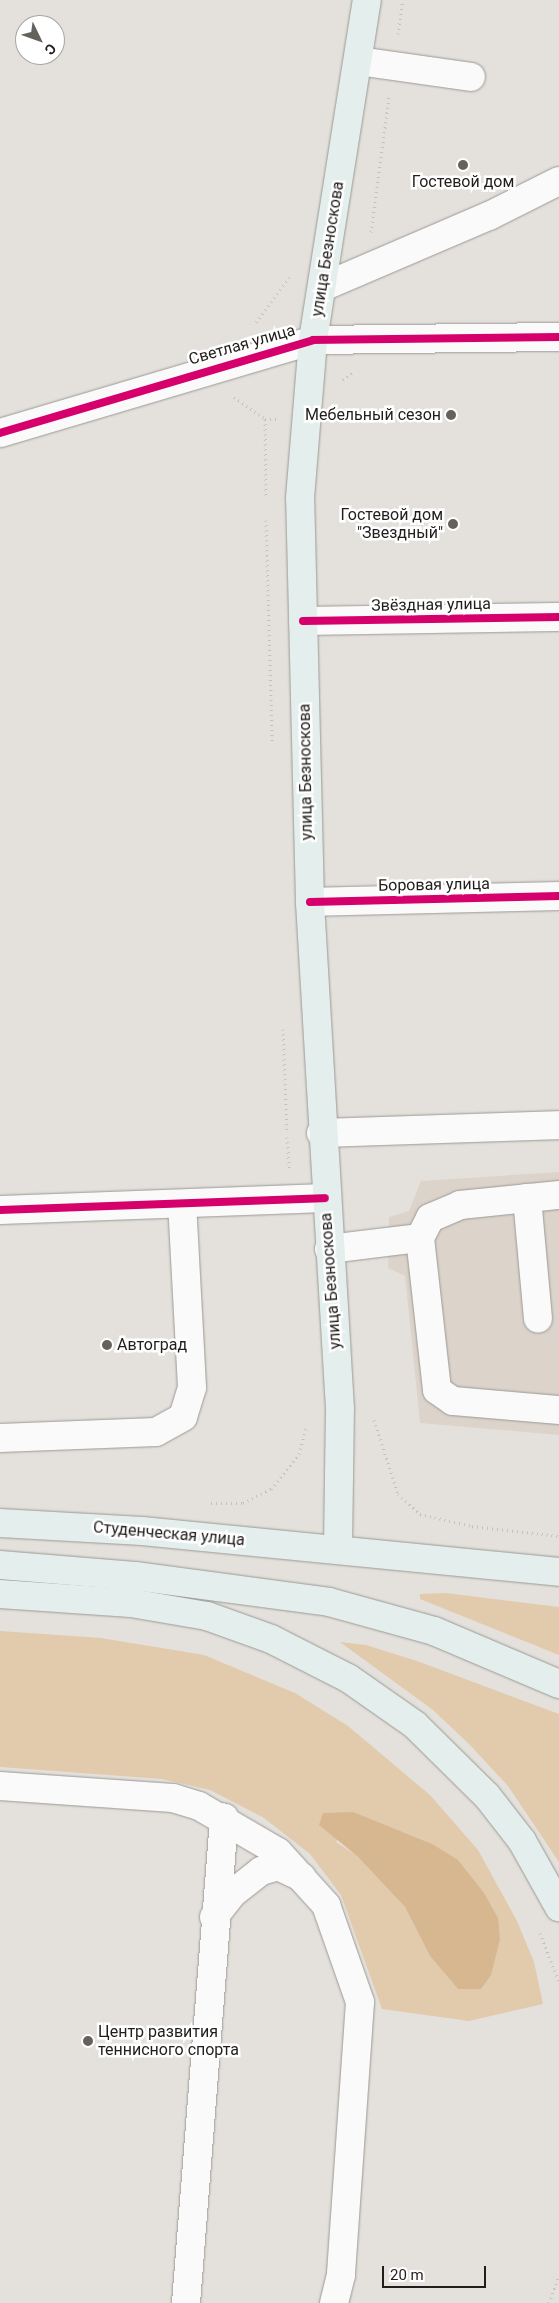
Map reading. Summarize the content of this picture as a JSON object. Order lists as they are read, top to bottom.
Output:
{
  "streets": {
    "main road": ["улица Безноскова", "Студенческая улица"],
    "street": ["Светлая улица", "Звёздная улица", "Боровая улица"]
  },
  "crossings": [
    ["улица Безноскова", "Светлая улица"],
    ["улица Безноскова", "Звёздная улица"],
    ["улица Безноскова", "Боровая улица"],
    ["улица Безноскова", "Студенческая улица"]
  ],
  "places": [
    "Гостевой дом",
    "Мебельный сезон",
    "Гостевой дом \"Звездный\"",
    "Автоград",
    "Центр развития теннисного спорта"
  ],
  "scale_bar": "20 m",
  "north": "bottom right"
}
